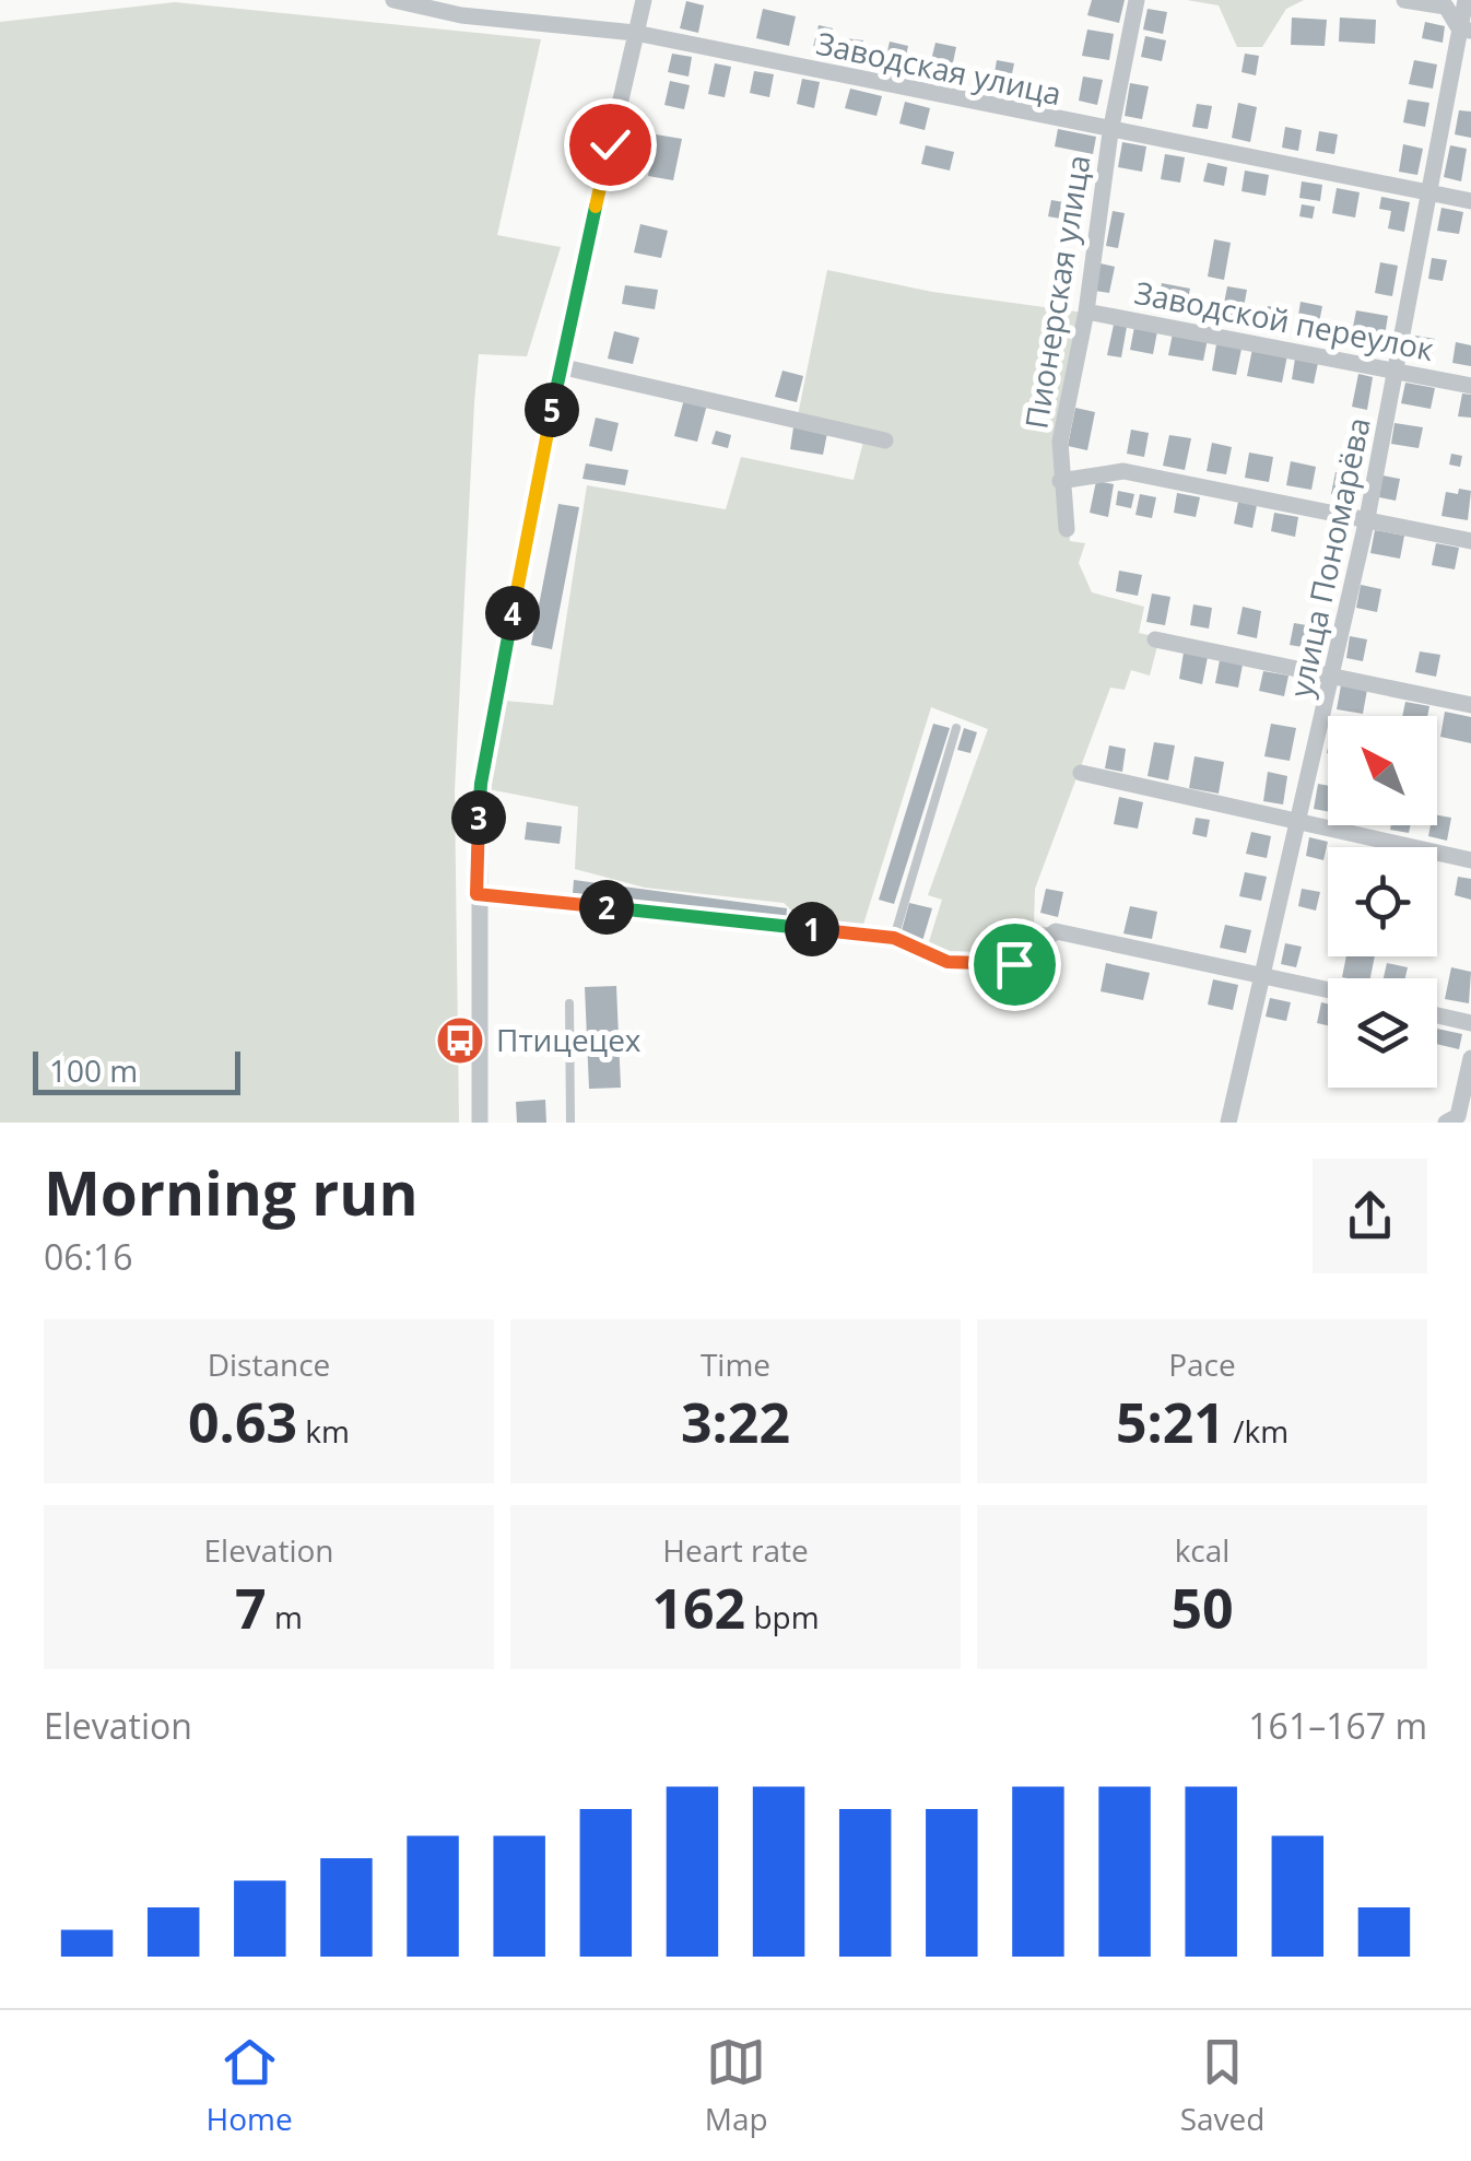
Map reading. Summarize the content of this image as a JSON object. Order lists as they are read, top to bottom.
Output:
{
  "streets": {
    "street": [
      "Заводская улица",
      "Пионерская улица",
      "Заводской переулок",
      "улица Пономарёва"
    ]
  },
  "crossings": [
    ["Заводская улица", "Пионерская улица"],
    ["Заводская улица", "улица Пономарёва"],
    ["Пионерская улица", "Заводской переулок"],
    ["Заводской переулок", "улица Пономарёва"]
  ],
  "places": {
    "bus stop": ["Птицецех"]
  },
  "scale_bar": "100 m",
  "north": "top left",
  "page": {
    "pins": [
      "5",
      "4",
      "3",
      "2",
      "1"
    ],
    "scale": "100 m",
    "heading": ["Morning run", "06:16"],
    "stats": [
      ["Distance", "0.63 km"],
      ["Time", "3:22"],
      ["Pace", "5:21 /km"],
      ["Elevation", "7 m"],
      ["Heart rate", "162 bpm"],
      ["kcal", "50"]
    ],
    "chart": ["Elevation", "161–167 m"],
    "tabs": ["Home", "Map", "Saved"]
  }
}
